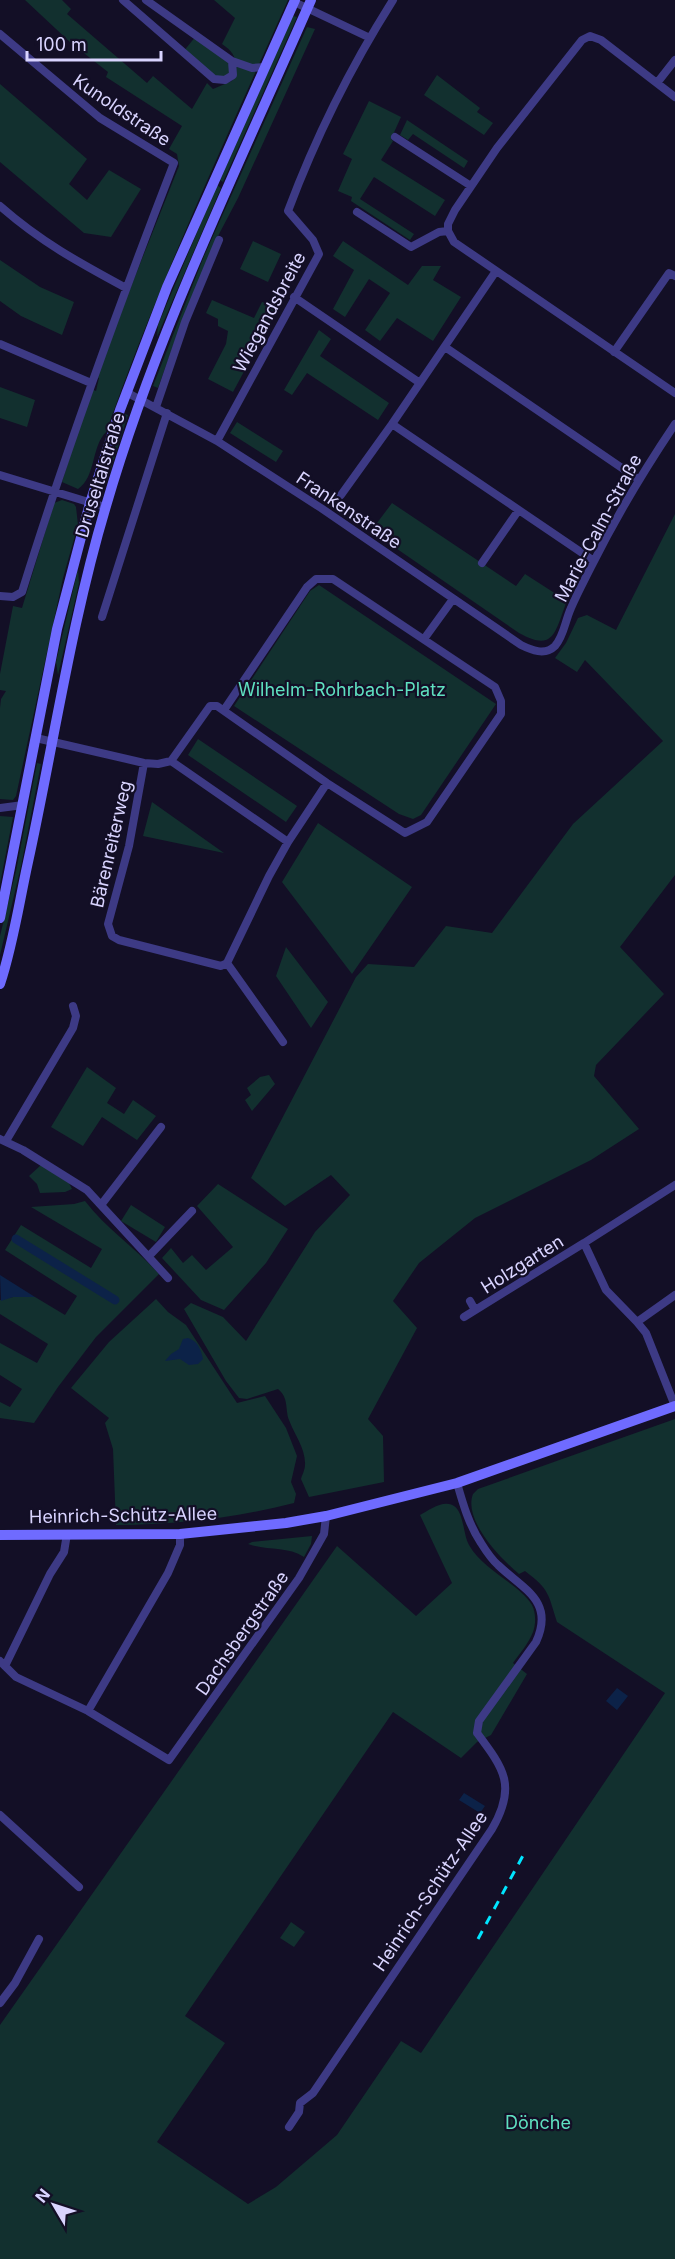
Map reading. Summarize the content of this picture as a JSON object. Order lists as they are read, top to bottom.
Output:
{
  "streets": {
    "main road": ["Druseltalstraße", "Heinrich-Schütz-Allee"],
    "street": [
      "Kunoldstraße",
      "Wiegandsbreite",
      "Frankenstraße",
      "Marie-Calm-Straße",
      "Bärenreiterweg",
      "Holzgarten",
      "Dachsbergstraße"
    ]
  },
  "crossings": [
    ["Kunoldstraße", "Druseltalstraße"],
    ["Wiegandsbreite", "Frankenstraße"],
    ["Druseltalstraße", "Frankenstraße"],
    ["Frankenstraße", "Marie-Calm-Straße"],
    ["Holzgarten", "Heinrich-Schütz-Allee"],
    ["Heinrich-Schütz-Allee", "Dachsbergstraße"]
  ],
  "parks": ["Wilhelm-Rohrbach-Platz", "Dönche"],
  "scale_bar": "100 m",
  "north": "top left"
}
